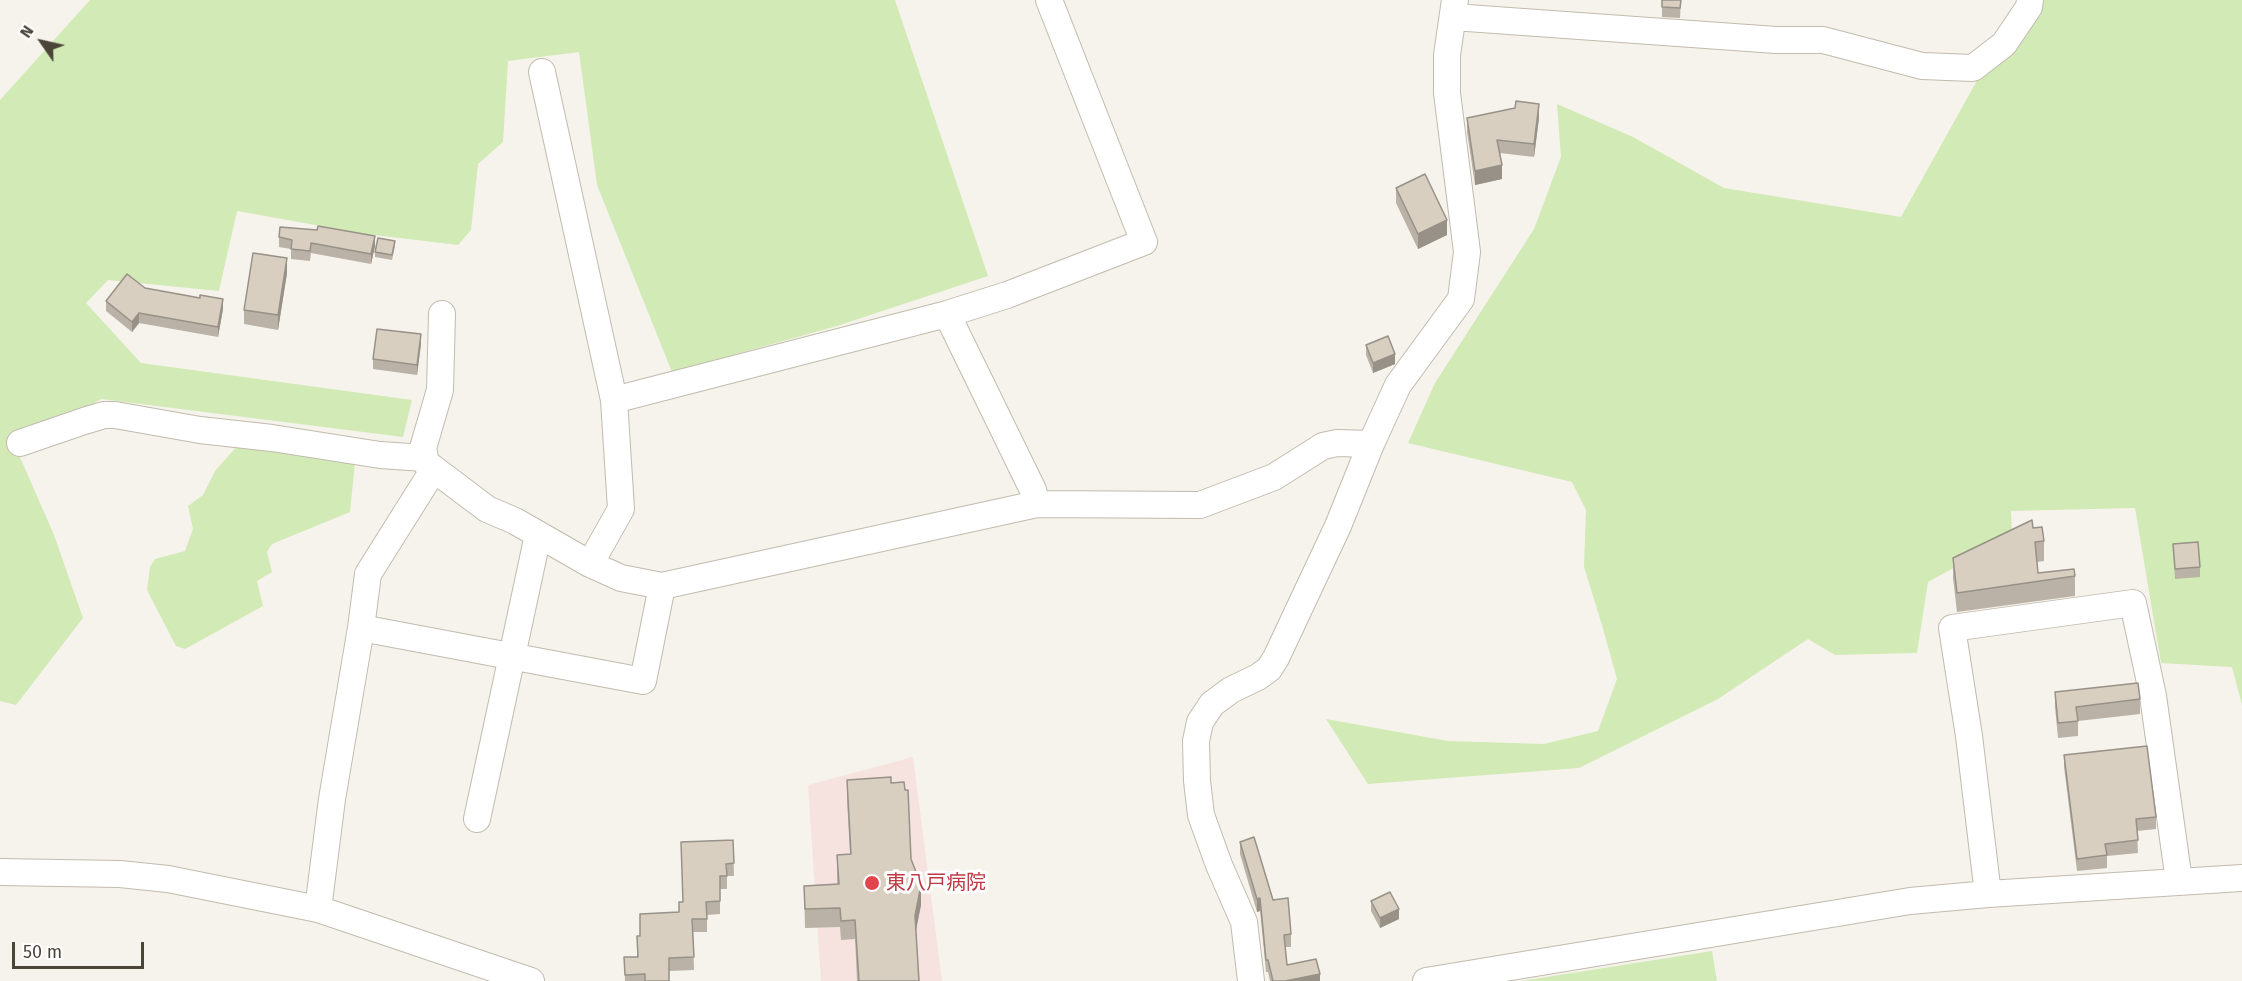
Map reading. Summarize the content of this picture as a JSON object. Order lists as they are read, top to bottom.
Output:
{
  "places": ["東八戸病院"],
  "scale_bar": "50 m",
  "north": "top left"
}
